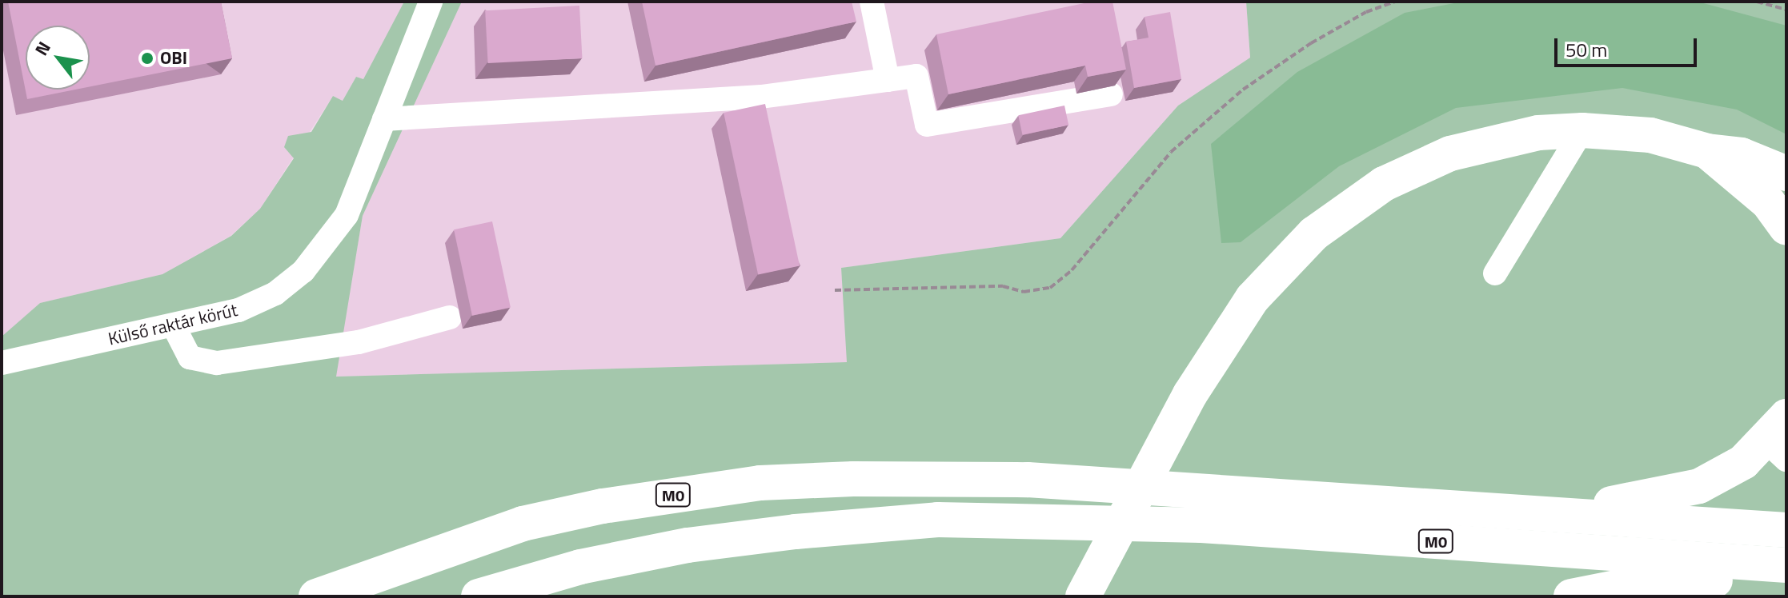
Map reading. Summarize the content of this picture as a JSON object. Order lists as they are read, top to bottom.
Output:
{
  "streets": {
    "highway": ["M0"],
    "street": ["Külső raktár körút"]
  },
  "places": ["OBI"],
  "scale_bar": "50 m",
  "north": "top left"
}
